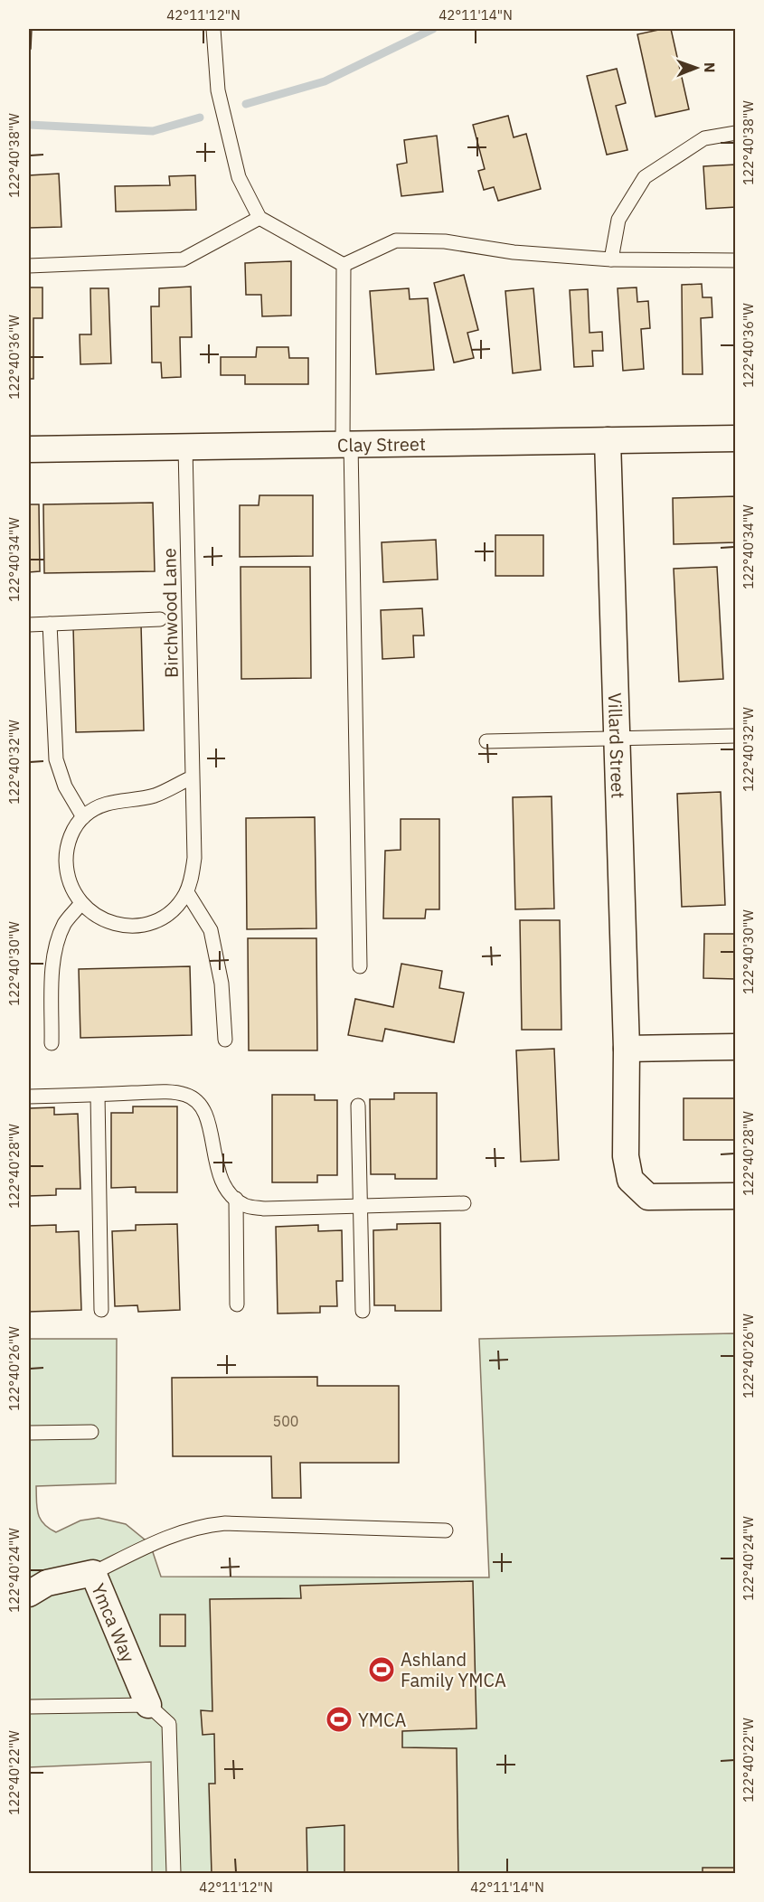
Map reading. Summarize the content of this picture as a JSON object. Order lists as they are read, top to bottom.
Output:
{
  "streets": {
    "street": ["Clay Street", "Villard Street", "Ymca Way"],
    "lane": ["Birchwood Lane"]
  },
  "crossings": [
    ["Clay Street", "Birchwood Lane"],
    ["Clay Street", "Villard Street"]
  ],
  "places": {
    "sports": ["Ashland Family YMCA", "YMCA"]
  },
  "house_numbers": ["500"],
  "north": "right",
  "coordinates": [
    "42°11'12\"N",
    "42°11'14\"N",
    "122°40'38\"W",
    "122°40'36\"W",
    "122°40'34\"W",
    "122°40'32\"W",
    "122°40'30\"W",
    "122°40'28\"W",
    "122°40'26\"W",
    "122°40'24\"W",
    "122°40'22\"W"
  ]
}
